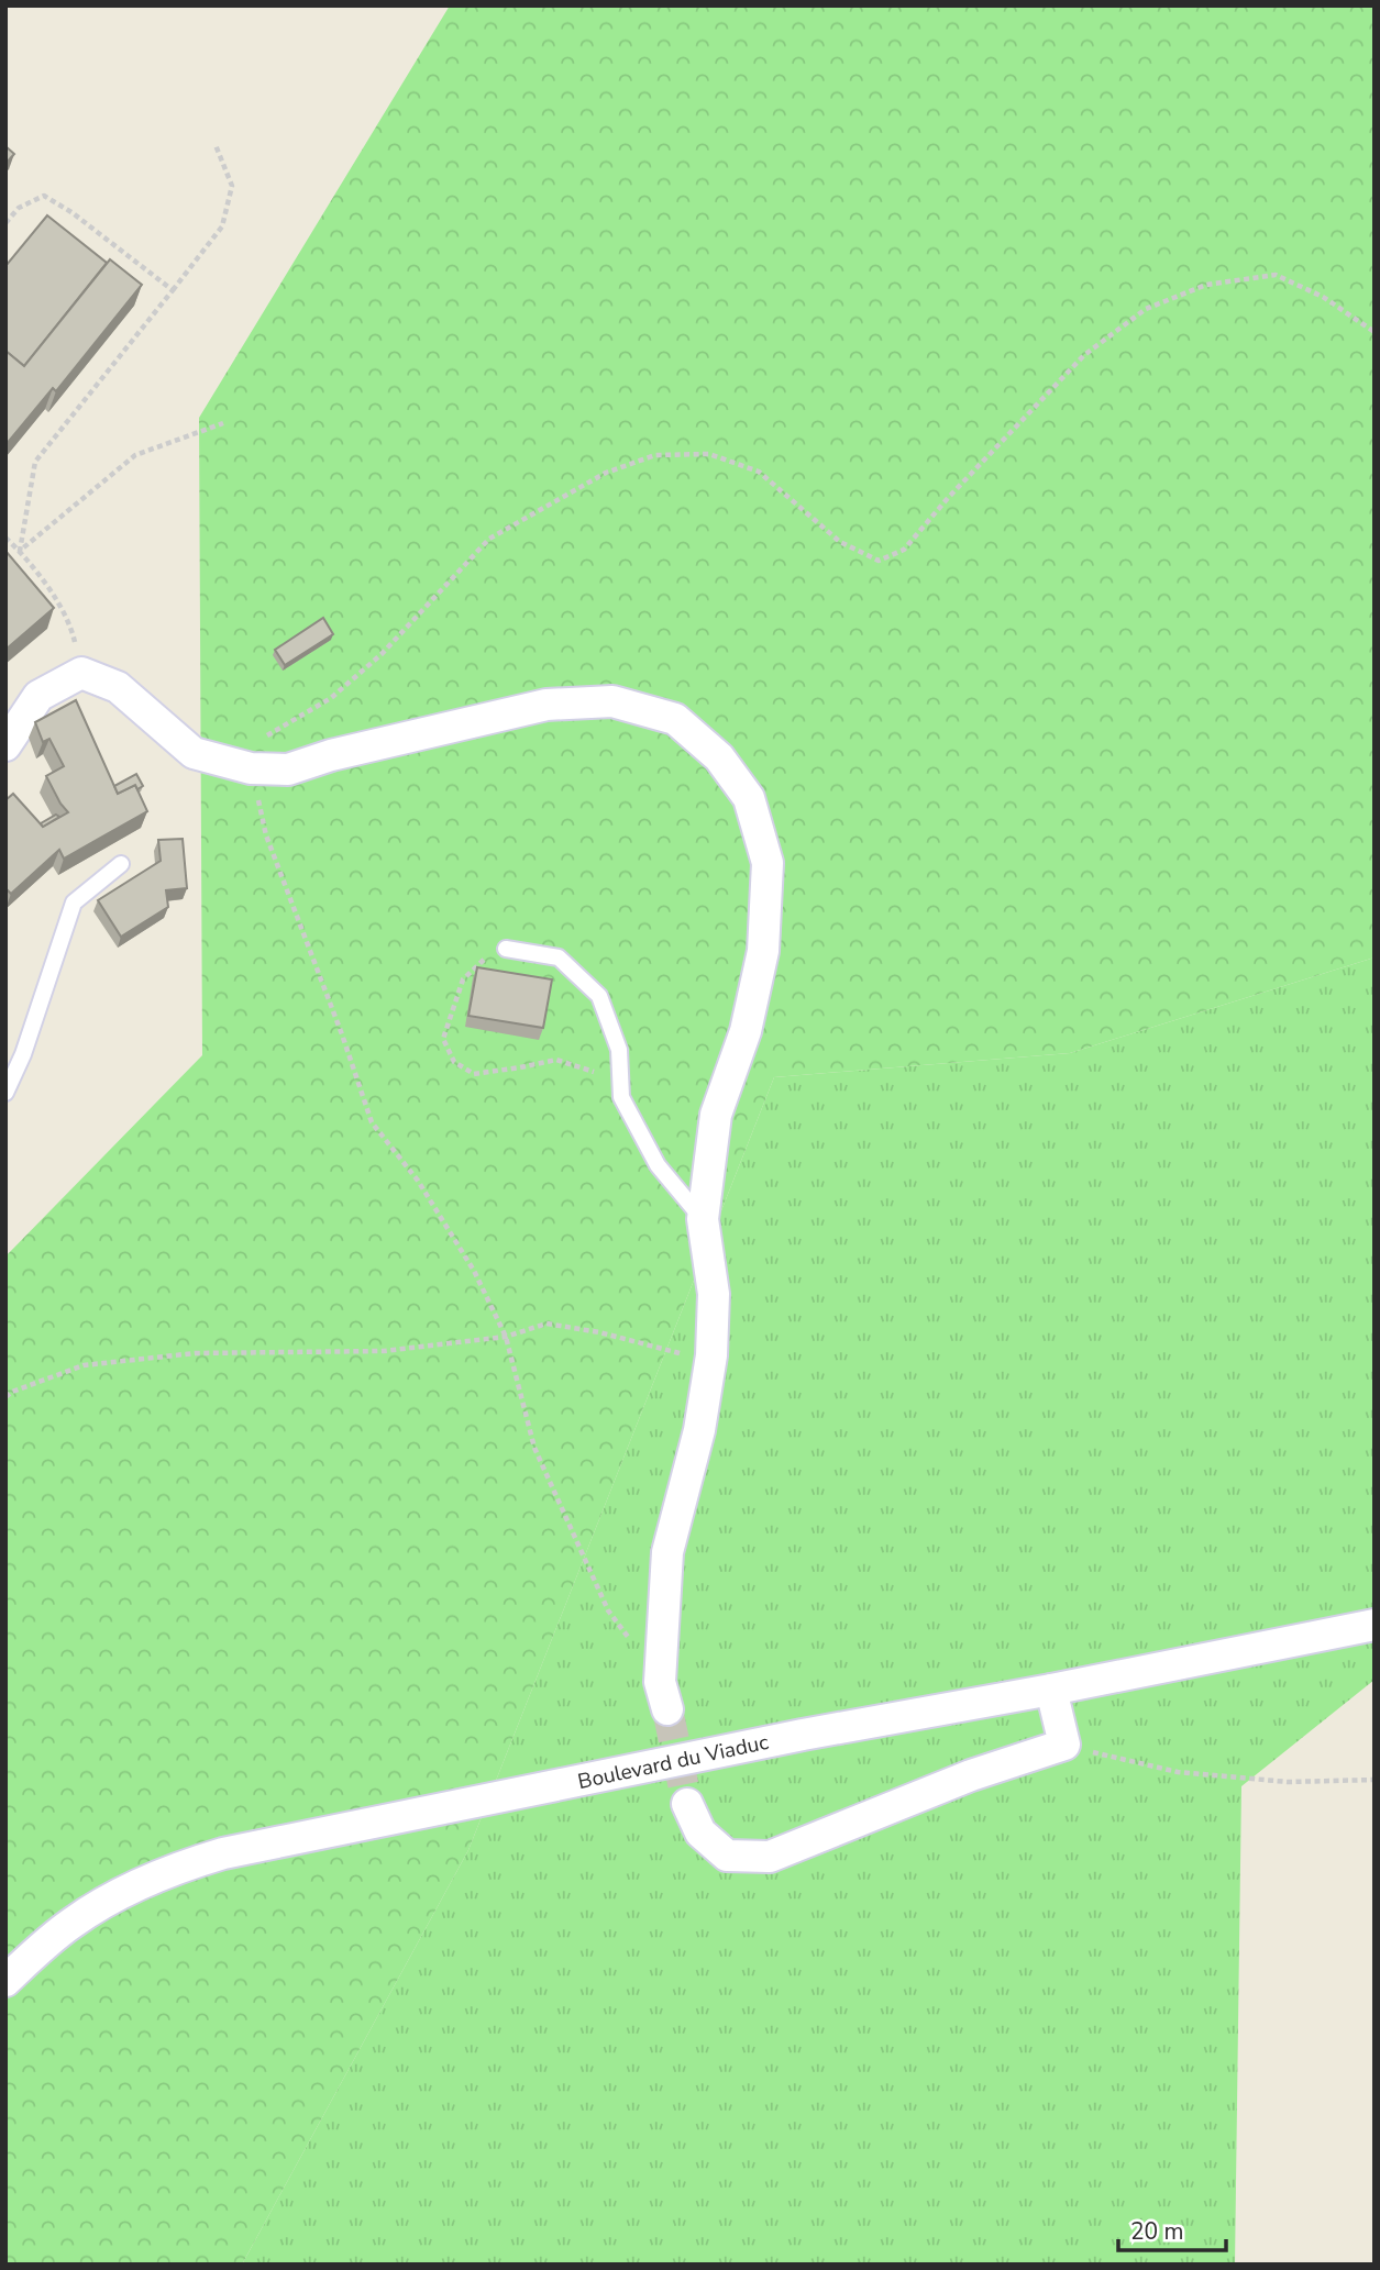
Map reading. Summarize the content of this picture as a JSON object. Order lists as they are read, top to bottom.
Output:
{
  "streets": {
    "street": ["Boulevard du Viaduc"]
  },
  "scale_bar": "20 m"
}
